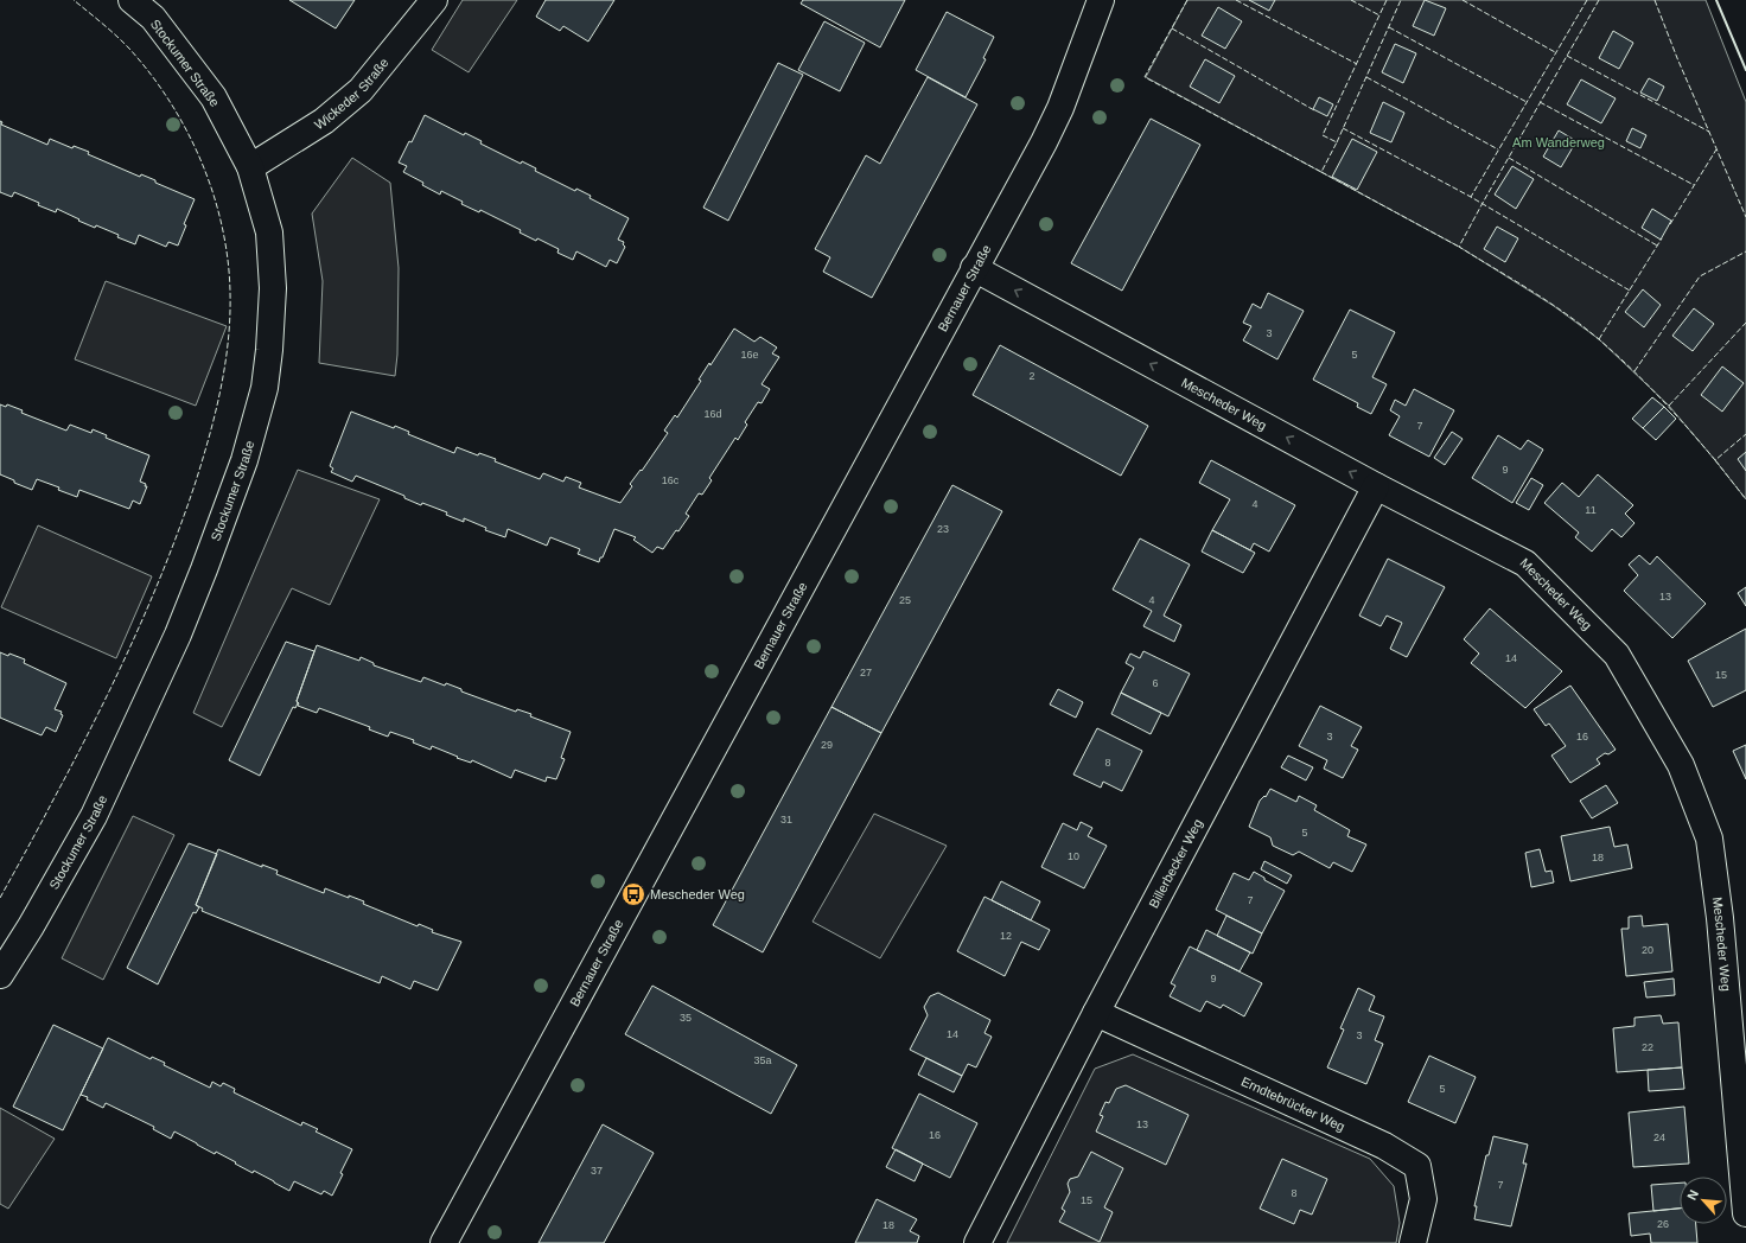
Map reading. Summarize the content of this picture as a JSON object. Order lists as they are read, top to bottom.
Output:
{
  "streets": {
    "street": [
      "Stockumer Straße",
      "Wickeder Straße",
      "Bernauer Straße",
      "Mescheder Weg",
      "Billerbecker Weg",
      "Erndtebrücker Weg"
    ]
  },
  "crossings": [
    ["Stockumer Straße", "Wickeder Straße"],
    ["Bernauer Straße", "Mescheder Weg"],
    ["Mescheder Weg", "Billerbecker Weg"],
    ["Billerbecker Weg", "Erndtebrücker Weg"]
  ],
  "parks": ["Am Wanderweg"],
  "places": {
    "bus stop": ["Mescheder Weg"]
  },
  "house_numbers": [
    "3",
    "16e",
    "5",
    "2",
    "16d",
    "7",
    "9",
    "16c",
    "4",
    "11",
    "23",
    "13",
    "25",
    "4",
    "14",
    "27",
    "15",
    "6",
    "3",
    "16",
    "29",
    "8",
    "31",
    "5",
    "10",
    "18",
    "7",
    "12",
    "20",
    "9",
    "35",
    "14",
    "3",
    "22",
    "35a",
    "5",
    "13",
    "16",
    "24",
    "37",
    "7",
    "8",
    "15",
    "26",
    "18"
  ],
  "north": "top left"
}
